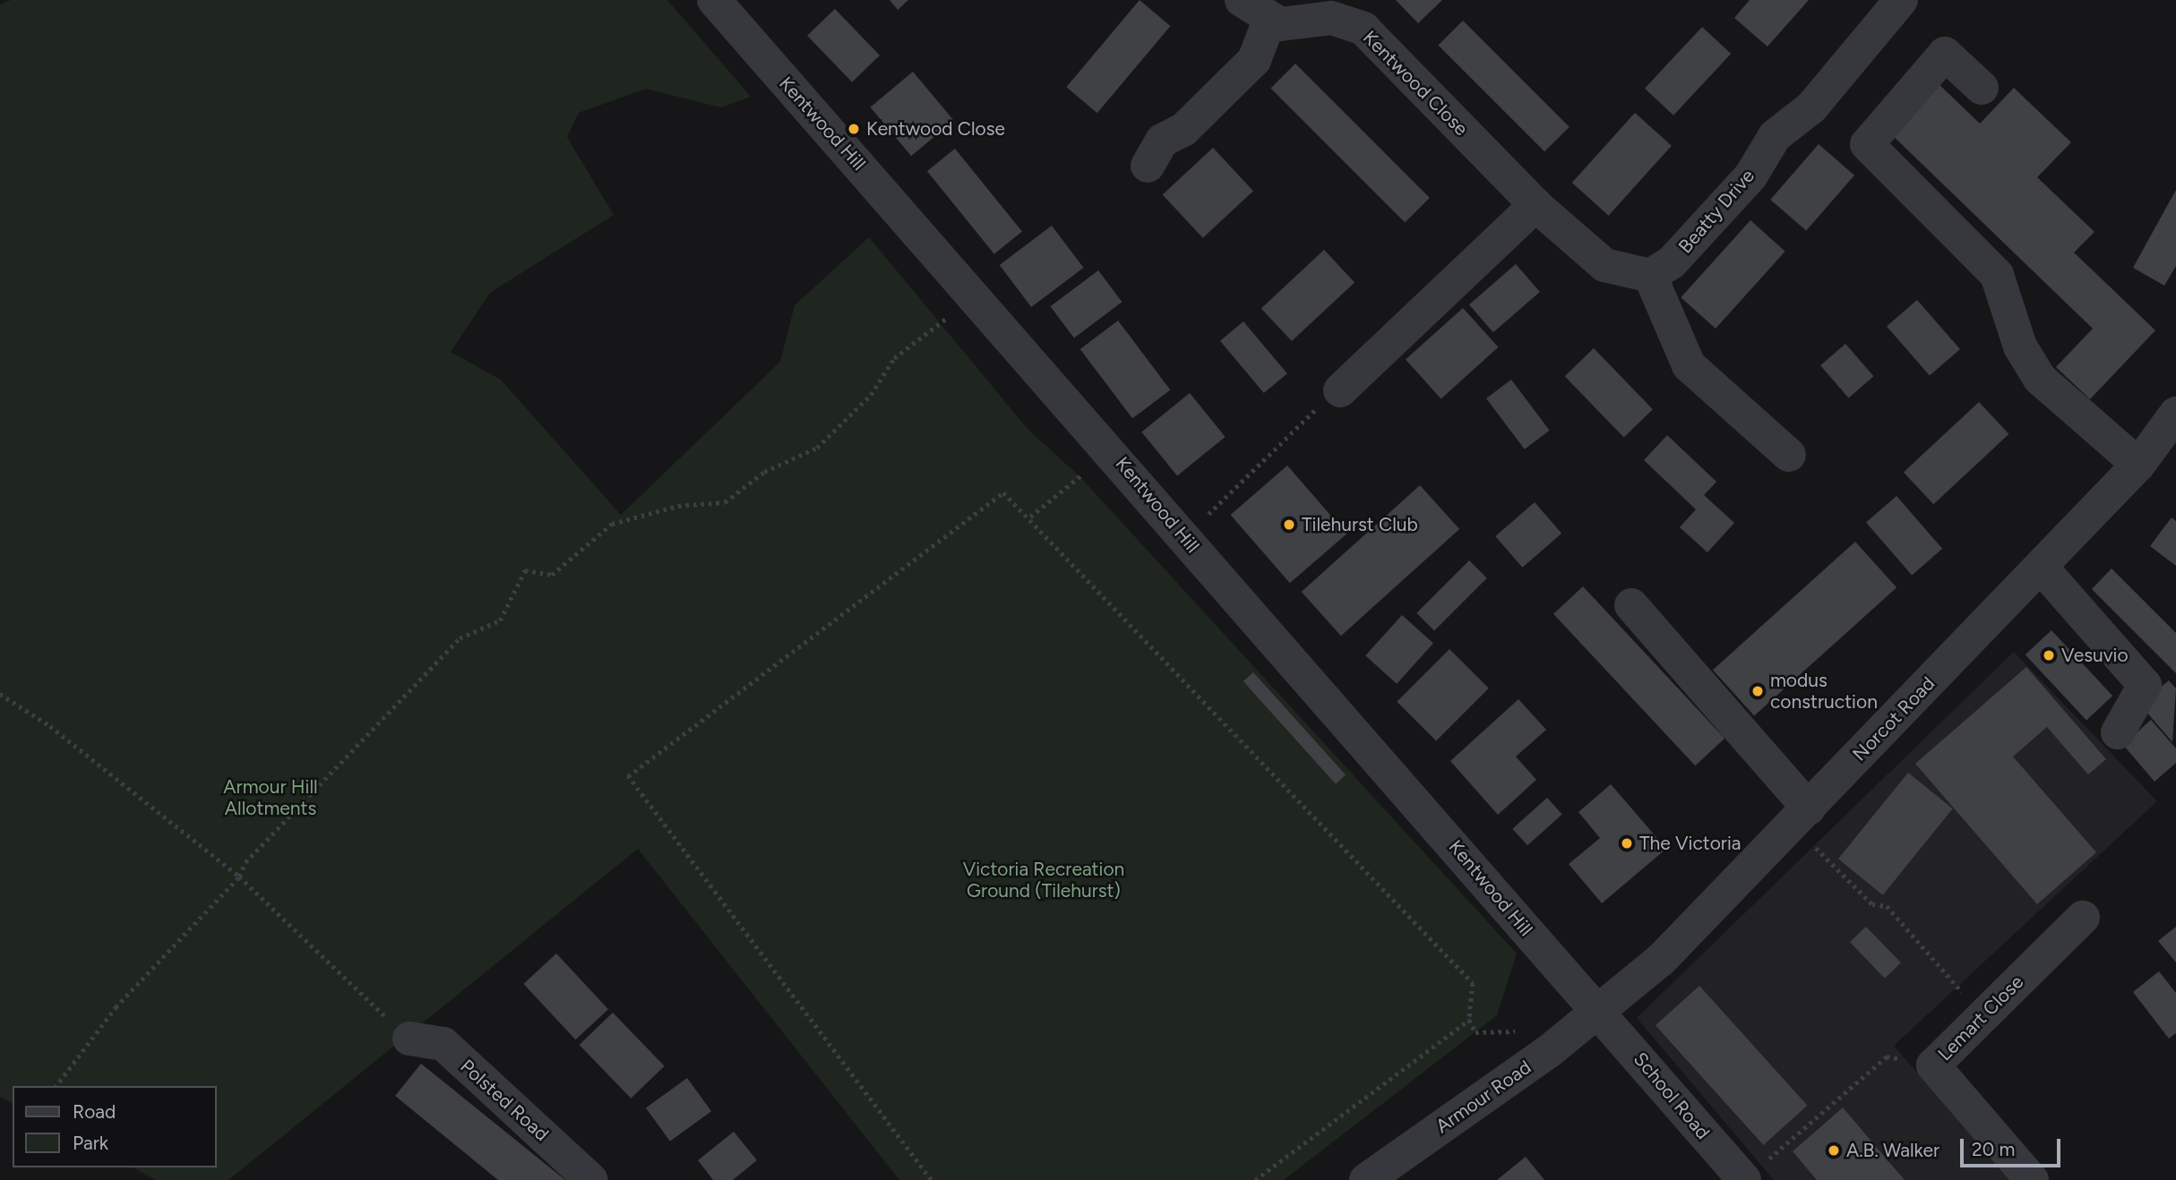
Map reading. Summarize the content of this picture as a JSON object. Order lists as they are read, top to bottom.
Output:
{
  "streets": {
    "street": [
      "Kentwood Close",
      "Kentwood Hill",
      "Beatty Drive",
      "Norcot Road",
      "Lemart Close",
      "School Road",
      "Armour Road",
      "Polsted Road"
    ]
  },
  "crossings": [
    ["Kentwood Close", "Beatty Drive"],
    ["Kentwood Hill", "Norcot Road"],
    ["Kentwood Hill", "School Road"],
    ["Kentwood Hill", "Armour Road"],
    ["Norcot Road", "School Road"],
    ["Norcot Road", "Armour Road"],
    ["School Road", "Armour Road"]
  ],
  "parks": ["Armour Hill Allotments", "Victoria Recreation Ground (Tilehurst)"],
  "places": [
    "Kentwood Close",
    "Tilehurst Club",
    "Vesuvio",
    "modus construction",
    "The Victoria",
    "A.B. Walker"
  ],
  "legend": ["Road", "Park"],
  "scale_bar": "20 m"
}
